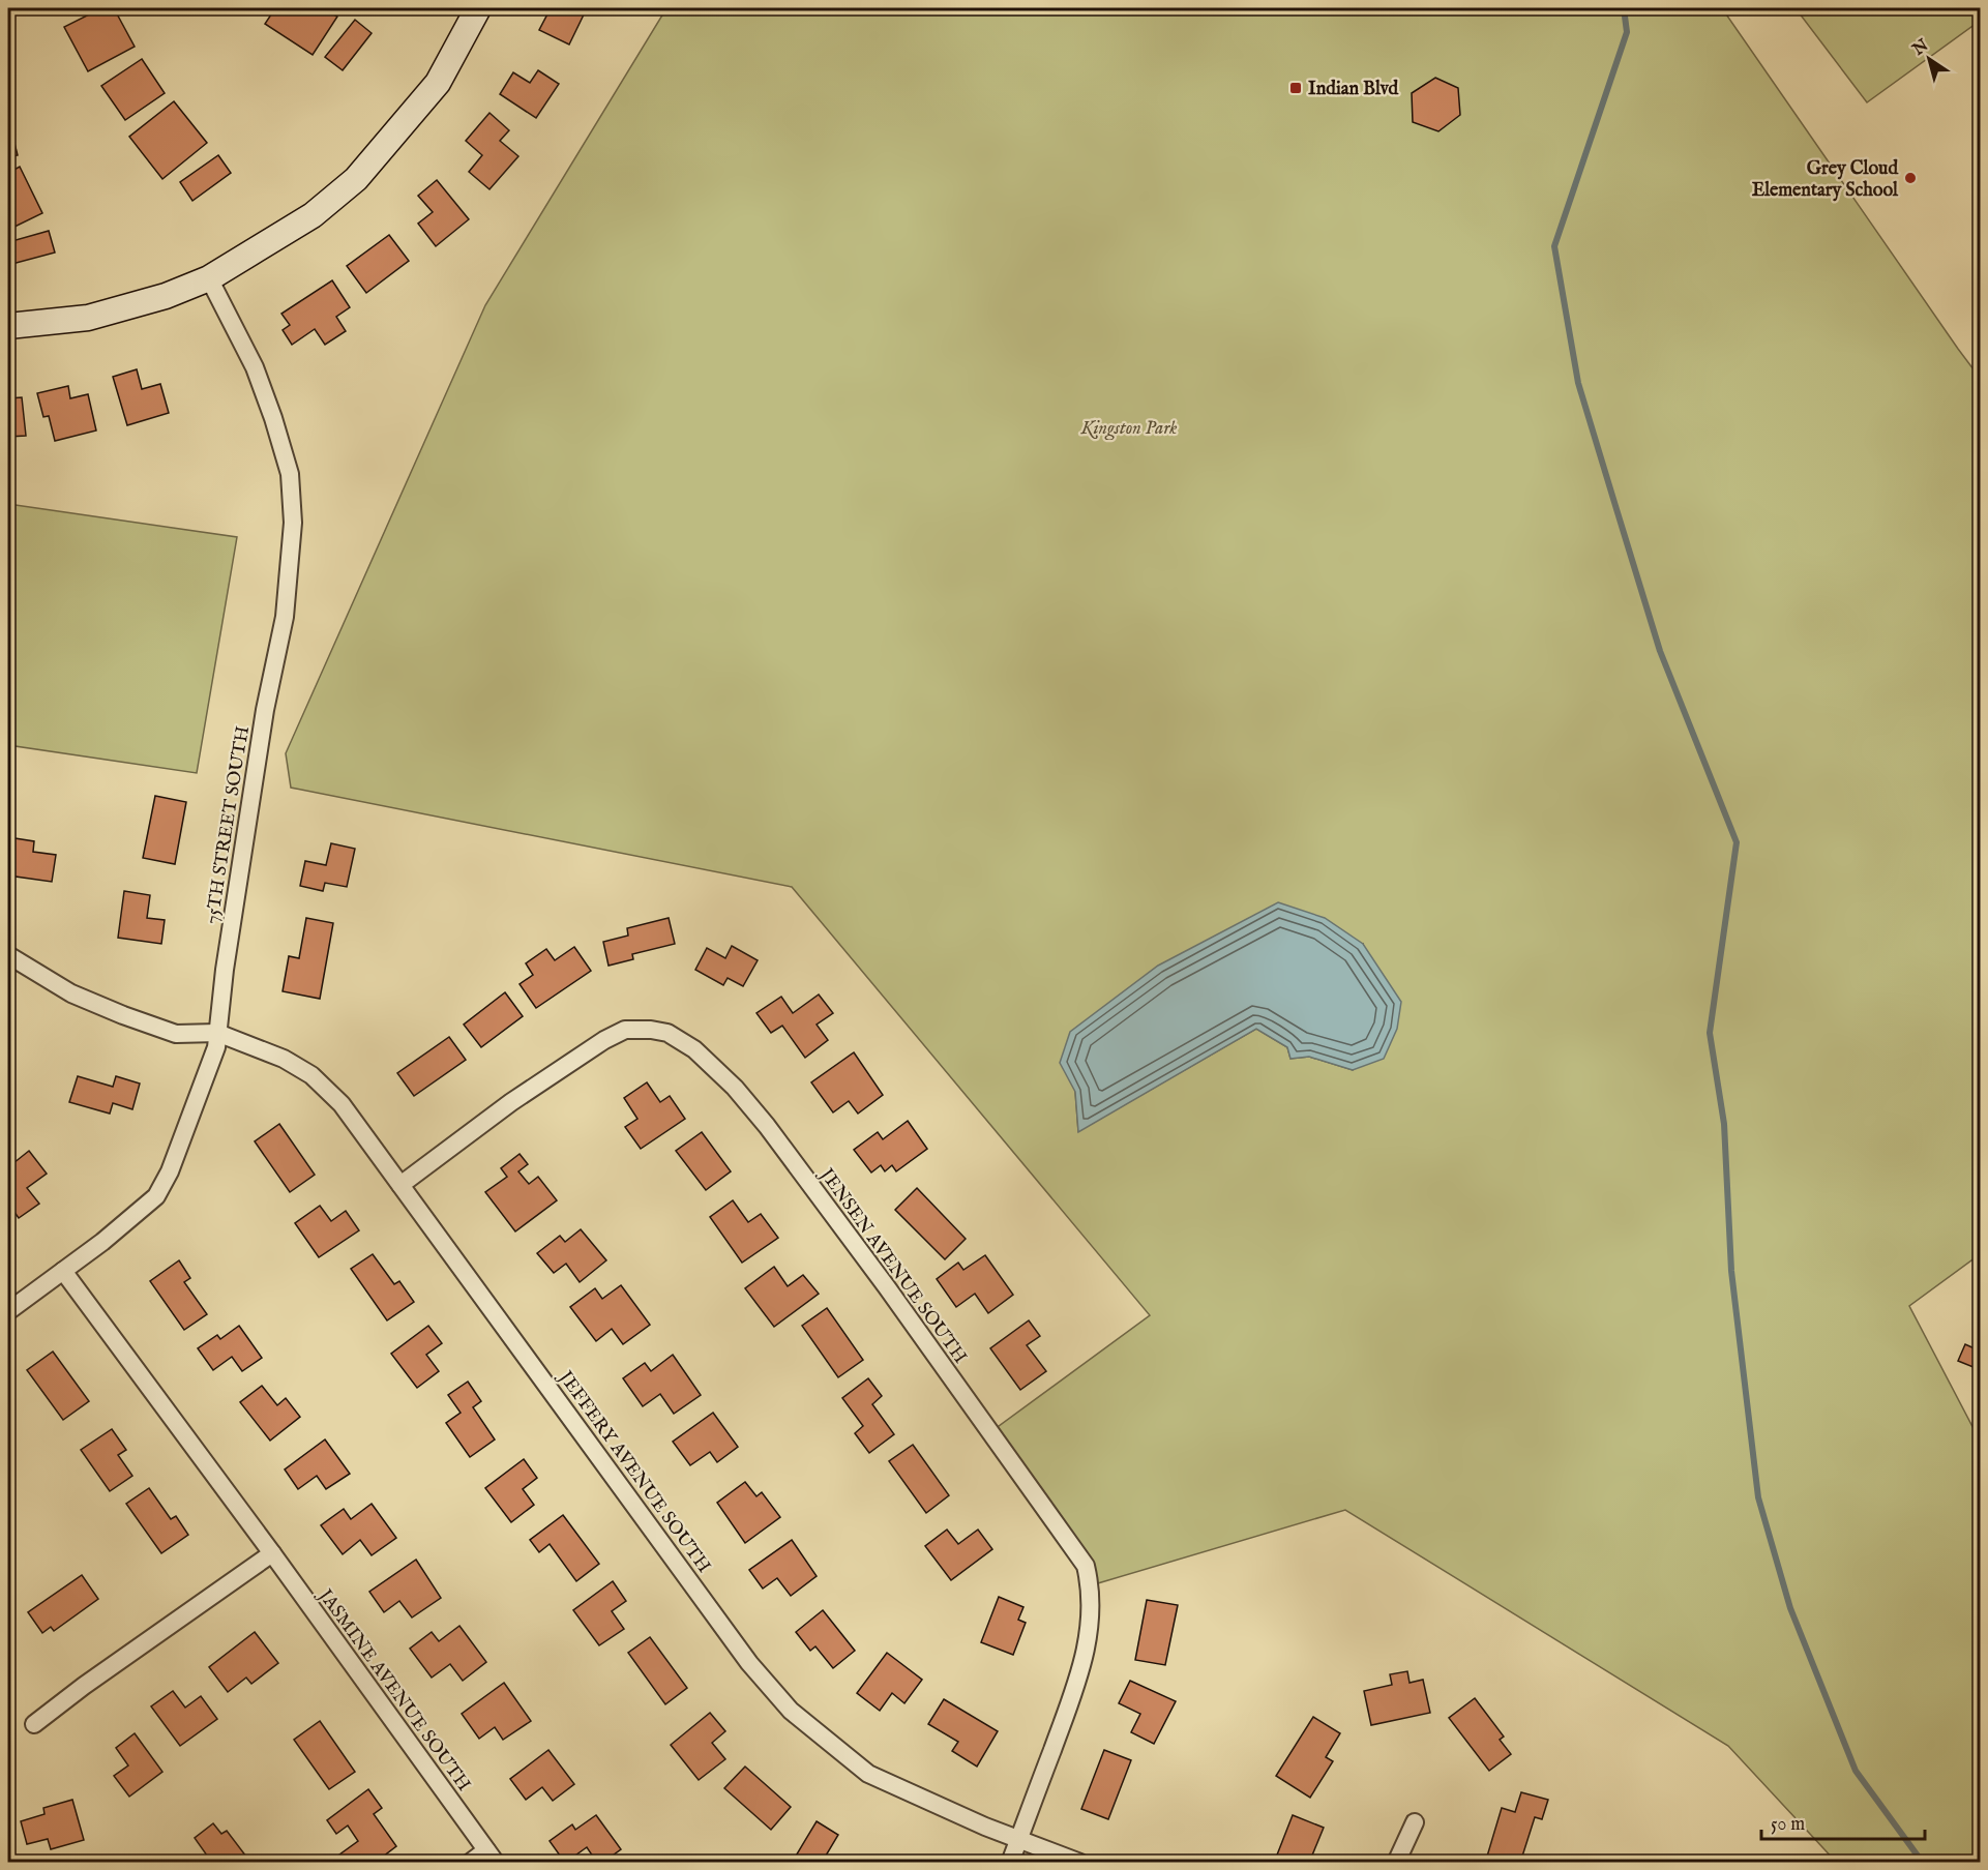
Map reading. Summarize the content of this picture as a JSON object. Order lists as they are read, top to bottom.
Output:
{
  "streets": {
    "street": [
      "75TH STREET SOUTH",
      "JENSEN AVENUE SOUTH",
      "JEFFERY AVENUE SOUTH",
      "JASMINE AVENUE SOUTH"
    ]
  },
  "crossings": [
    ["75TH STREET SOUTH", "JEFFERY AVENUE SOUTH"],
    ["75TH STREET SOUTH", "JASMINE AVENUE SOUTH"],
    ["JENSEN AVENUE SOUTH", "JEFFERY AVENUE SOUTH"]
  ],
  "parks": ["Kingston Park"],
  "places": {
    "transit": ["Indian Blvd"],
    "other": ["Grey Cloud Elementary School"]
  },
  "scale_bar": "50 m",
  "north": "top left"
}
